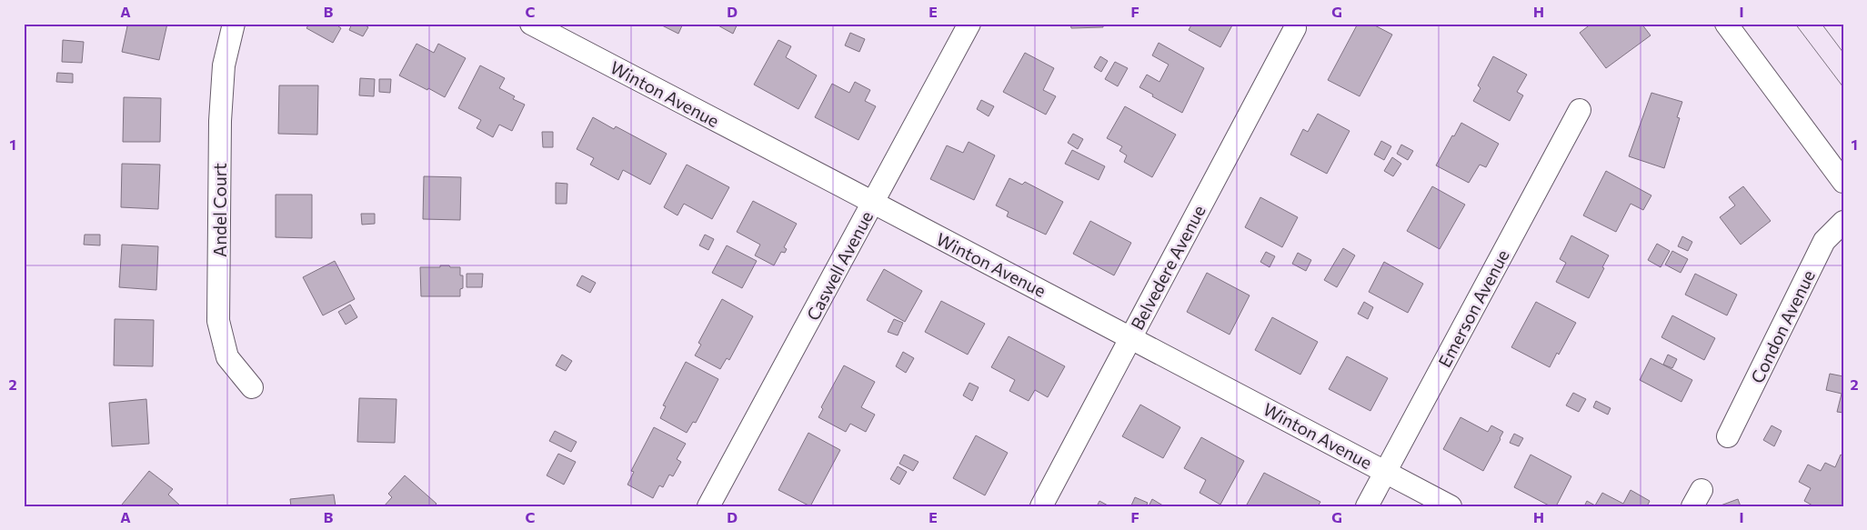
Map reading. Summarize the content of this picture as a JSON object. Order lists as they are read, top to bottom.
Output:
{
  "streets": {
    "street": [
      "Winton Avenue",
      "Andel Court",
      "Caswell Avenue",
      "Belvedere Avenue",
      "Emerson Avenue",
      "Condon Avenue"
    ]
  },
  "crossings": [
    ["Winton Avenue", "Caswell Avenue"],
    ["Winton Avenue", "Belvedere Avenue"],
    ["Winton Avenue", "Emerson Avenue"]
  ],
  "grid": {
    "columns": [
      "A",
      "B",
      "C",
      "D",
      "E",
      "F",
      "G",
      "H",
      "I"
    ],
    "rows": ["1", "2"]
  }
}
